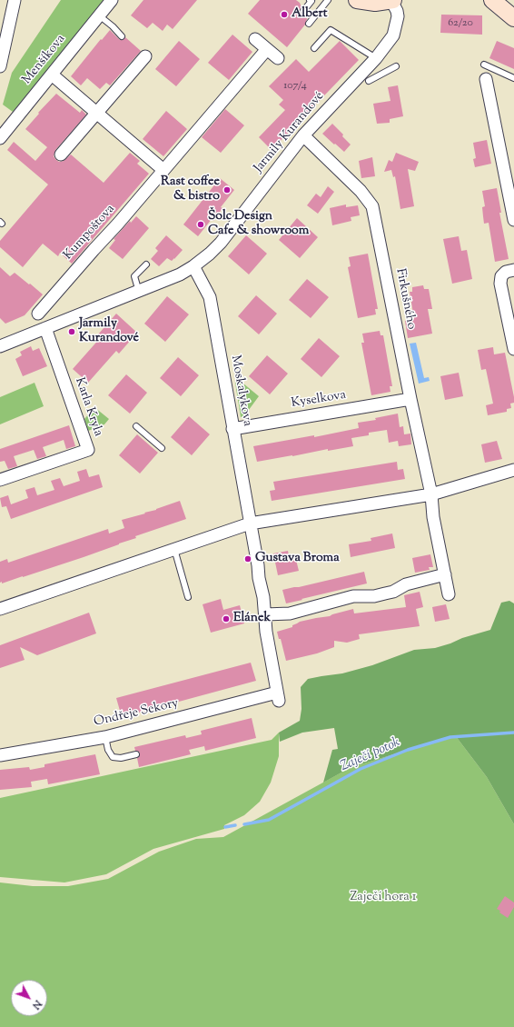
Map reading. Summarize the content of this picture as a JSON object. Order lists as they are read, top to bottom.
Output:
{
  "streets": {
    "street": [
      "Menšíkova",
      "Jarmily Kurandové",
      "Kumpoštova",
      "Firkušného",
      "Moskalykova",
      "Kyselkova",
      "Karla Kryla",
      "Ondřeje Sekory"
    ]
  },
  "crossings": [
    ["Jarmily Kurandové", "Firkušného"],
    ["Jarmily Kurandové", "Moskalykova"],
    ["Jarmily Kurandové", "Karla Kryla"],
    ["Firkušného", "Kyselkova"],
    ["Moskalykova", "Kyselkova"]
  ],
  "water": ["Zaječí potok"],
  "parks": ["Zaječí hora 1"],
  "places": [
    "Albert",
    "Rast coffee & bistro",
    "Šolc Design Cafe & showroom",
    "Jarmily Kurandové",
    "Gustava Broma",
    "Elánek"
  ],
  "house_numbers": ["62/20", "107/4"],
  "north": "bottom right"
}
